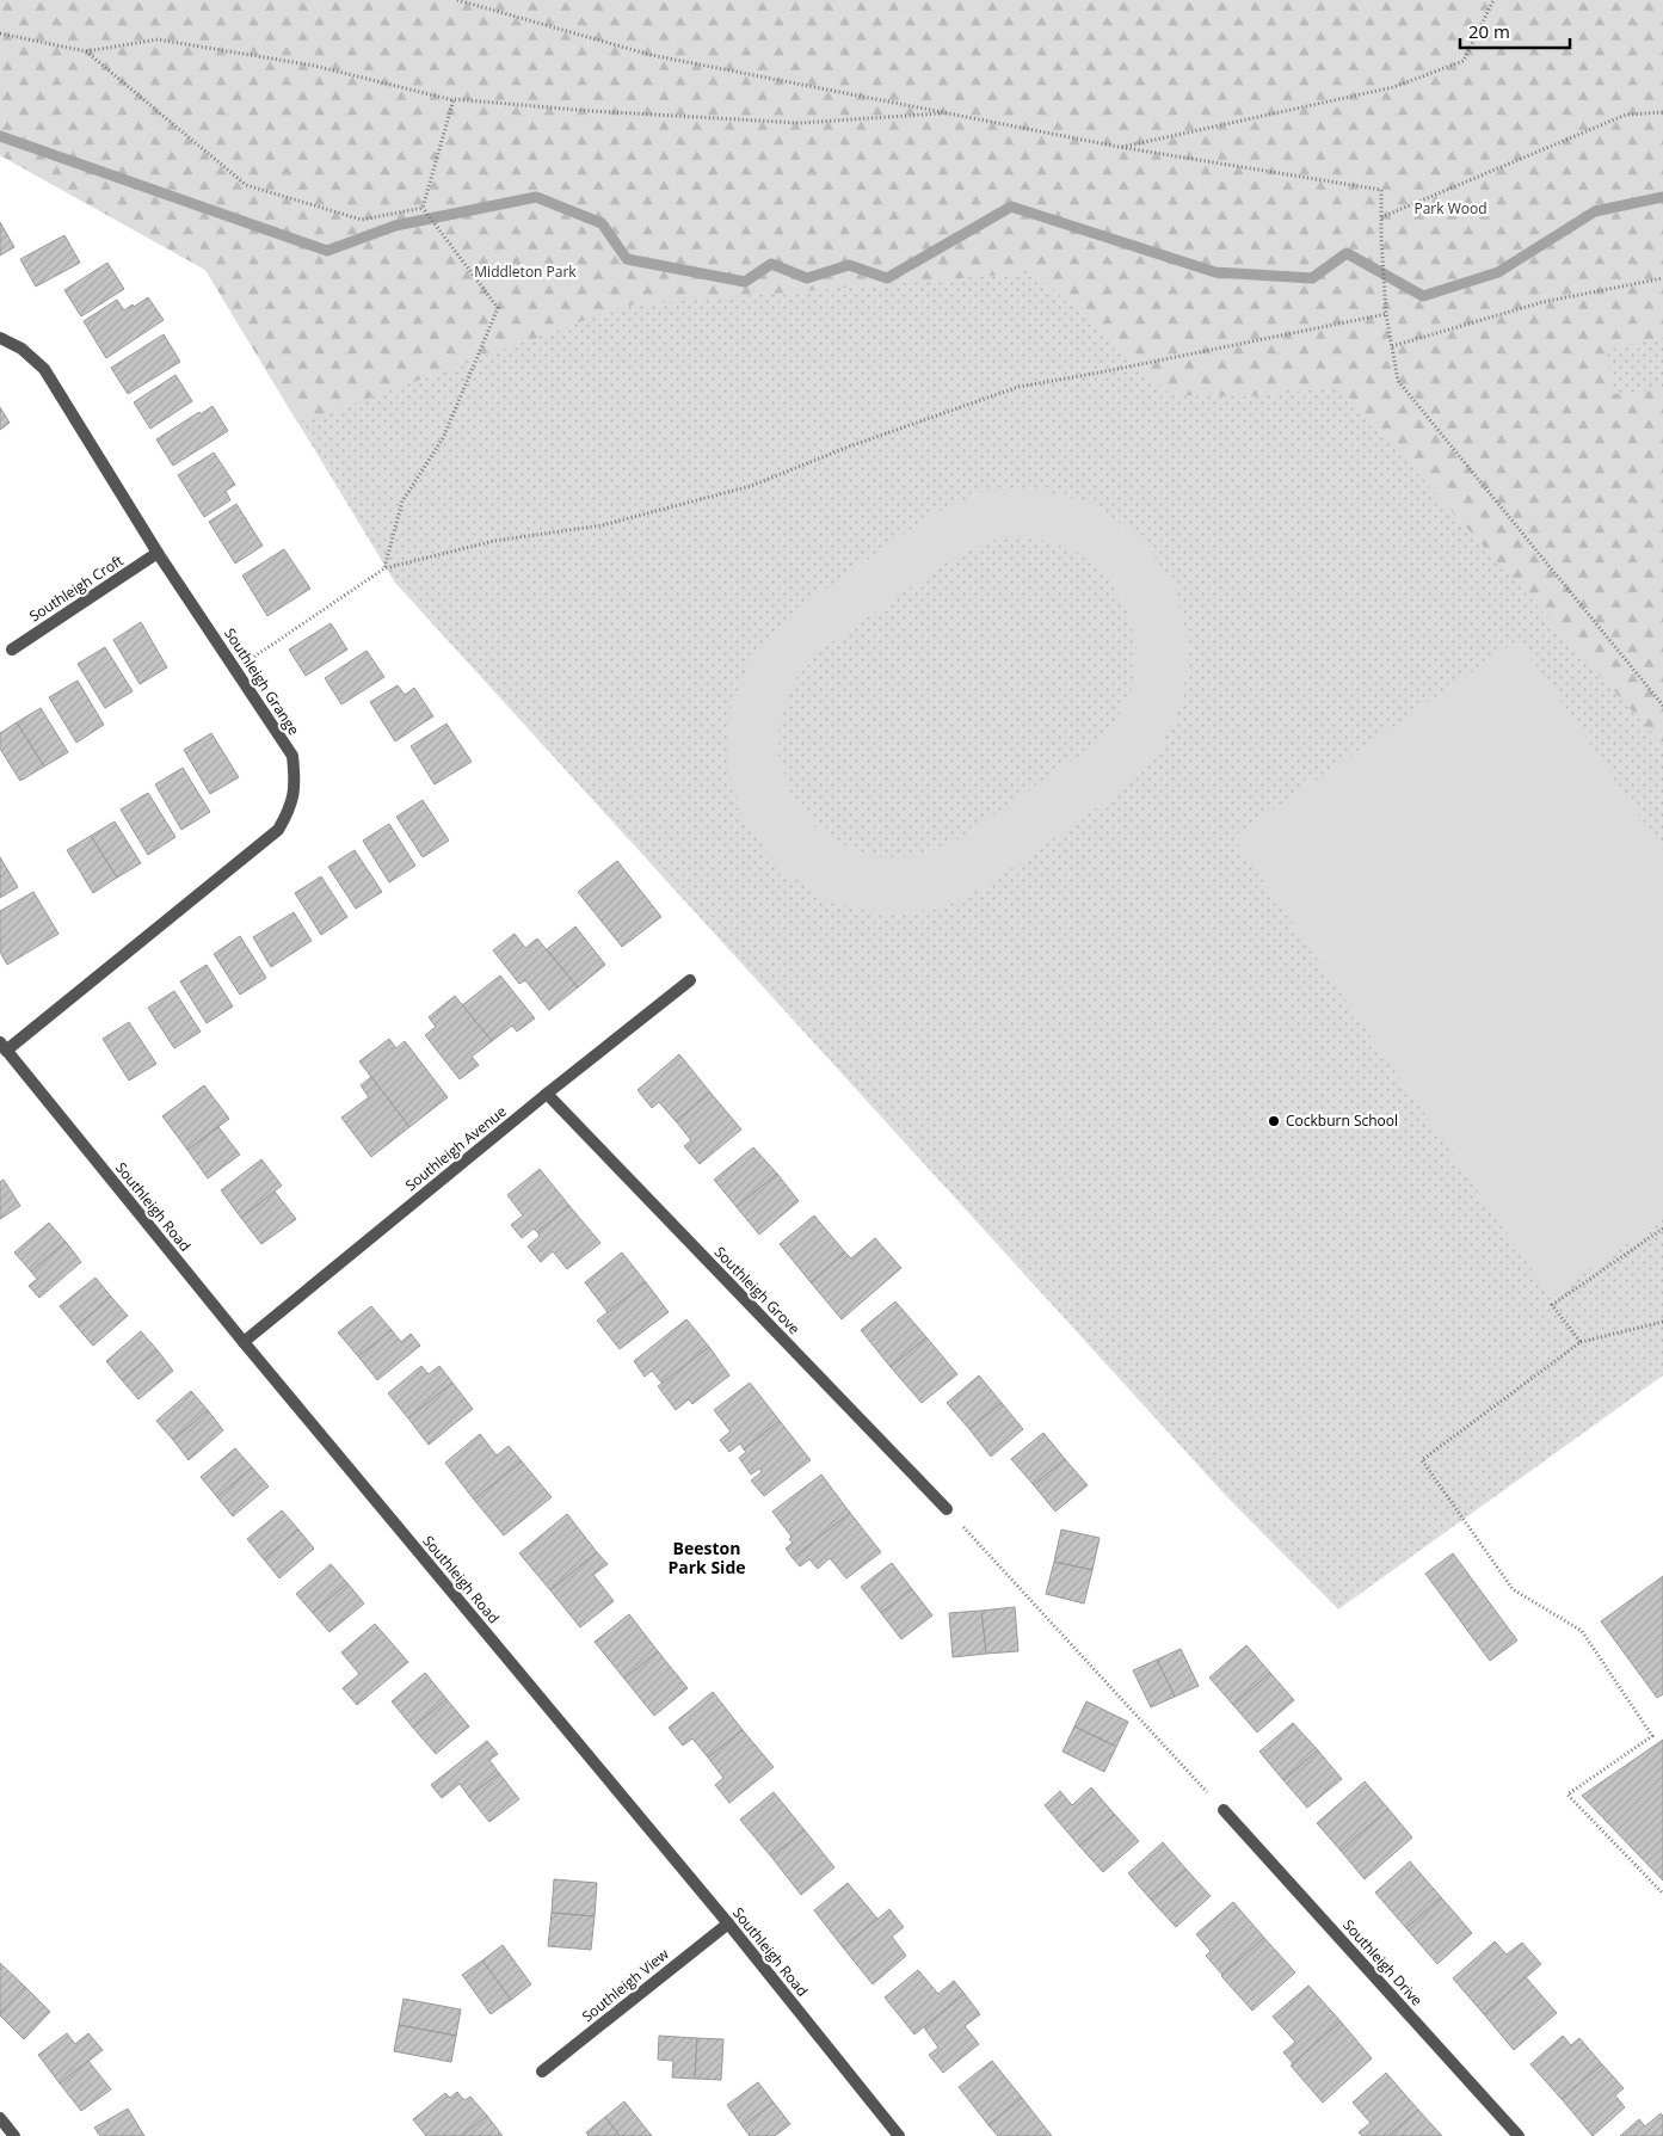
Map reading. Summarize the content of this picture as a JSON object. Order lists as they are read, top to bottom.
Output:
{
  "streets": {
    "street": [
      "Southleigh Croft",
      "Southleigh Grange",
      "Southleigh Avenue",
      "Southleigh Road",
      "Southleigh Grove",
      "Southleigh Drive",
      "Southleigh View"
    ]
  },
  "crossings": [
    ["Southleigh Croft", "Southleigh Grange"],
    ["Southleigh Grange", "Southleigh Road"],
    ["Southleigh Avenue", "Southleigh Road"],
    ["Southleigh Avenue", "Southleigh Grove"],
    ["Southleigh Road", "Southleigh View"]
  ],
  "districts": ["Beeston Park Side"],
  "parks": ["Park Wood", "Middleton Park"],
  "places": ["Cockburn School"],
  "scale_bar": "20 m"
}
